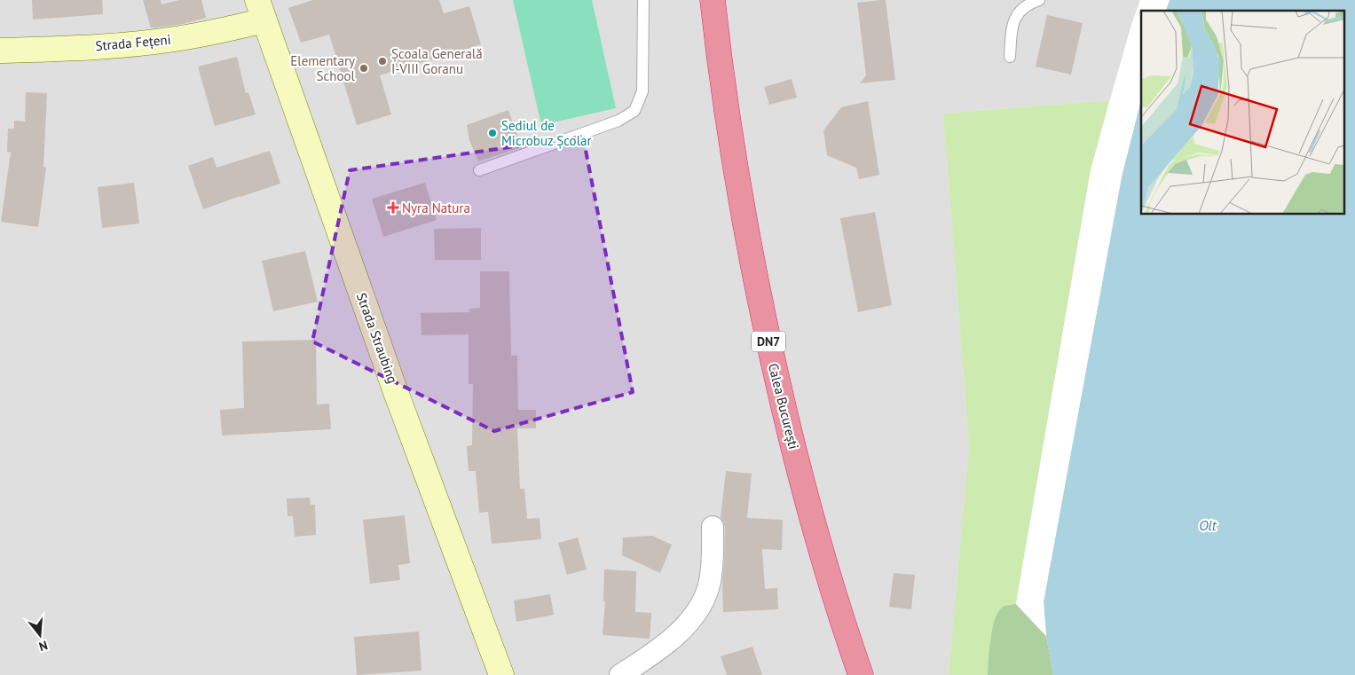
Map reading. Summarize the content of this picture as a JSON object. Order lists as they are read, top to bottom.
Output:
{
  "streets": {
    "highway": ["DN7", "Calea București"],
    "main road": ["Strada Fețeni", "Strada Straubing"]
  },
  "crossings": [
    ["Strada Fețeni", "Strada Straubing"]
  ],
  "water": ["Olt"],
  "places": {
    "other": ["Școala Generală I-VIII Goranu", "Elementary School", "Sediul de Microbuz Școlar"],
    "health": ["Nyra Natura"]
  },
  "north": "bottom"
}
